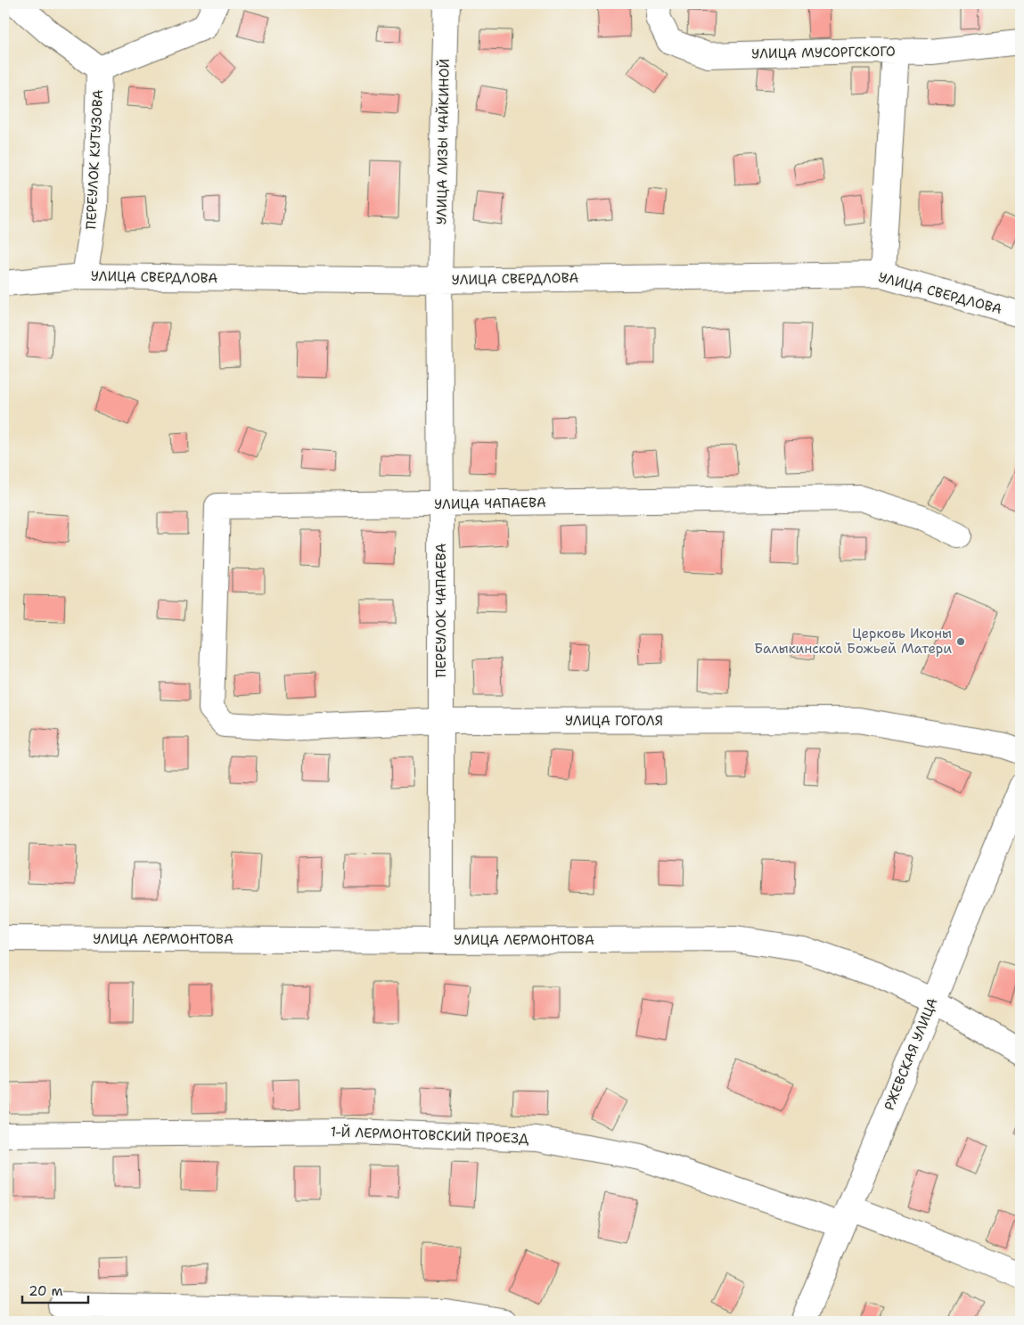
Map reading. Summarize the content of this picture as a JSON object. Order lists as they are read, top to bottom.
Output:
{
  "streets": {
    "street": [
      "УЛИЦА МУСОРГСКОГО",
      "УЛИЦА ЛИЗЫ ЧАЙКИНОЙ",
      "ПЕРЕУЛОК КУТУЗОВА",
      "УЛИЦА СВЕРДЛОВА",
      "УЛИЦА ЧАПАЕВА",
      "ПЕРЕУЛОК ЧАПАЕВА",
      "УЛИЦА ГОГОЛЯ",
      "УЛИЦА ЛЕРМОНТОВА",
      "РЖЕВСКАЯ УЛИЦА",
      "1-Й ЛЕРМОНТОВСКИЙ ПРОЕЗД"
    ]
  },
  "crossings": [
    ["УЛИЦА ЛИЗЫ ЧАЙКИНОЙ", "УЛИЦА СВЕРДЛОВА"],
    ["УЛИЦА ЛИЗЫ ЧАЙКИНОЙ", "ПЕРЕУЛОК ЧАПАЕВА"],
    ["ПЕРЕУЛОК КУТУЗОВА", "УЛИЦА СВЕРДЛОВА"],
    ["УЛИЦА СВЕРДЛОВА", "ПЕРЕУЛОК ЧАПАЕВА"],
    ["УЛИЦА ЧАПАЕВА", "ПЕРЕУЛОК ЧАПАЕВА"],
    ["УЛИЦА ЧАПАЕВА", "УЛИЦА ГОГОЛЯ"],
    ["ПЕРЕУЛОК ЧАПАЕВА", "УЛИЦА ГОГОЛЯ"],
    ["ПЕРЕУЛОК ЧАПАЕВА", "УЛИЦА ЛЕРМОНТОВА"],
    ["УЛИЦА ЛЕРМОНТОВА", "РЖЕВСКАЯ УЛИЦА"],
    ["РЖЕВСКАЯ УЛИЦА", "1-Й ЛЕРМОНТОВСКИЙ ПРОЕЗД"]
  ],
  "places": ["Церковь Иконы Балыкинской Божьей Матери"],
  "scale_bar": "20 m"
}
